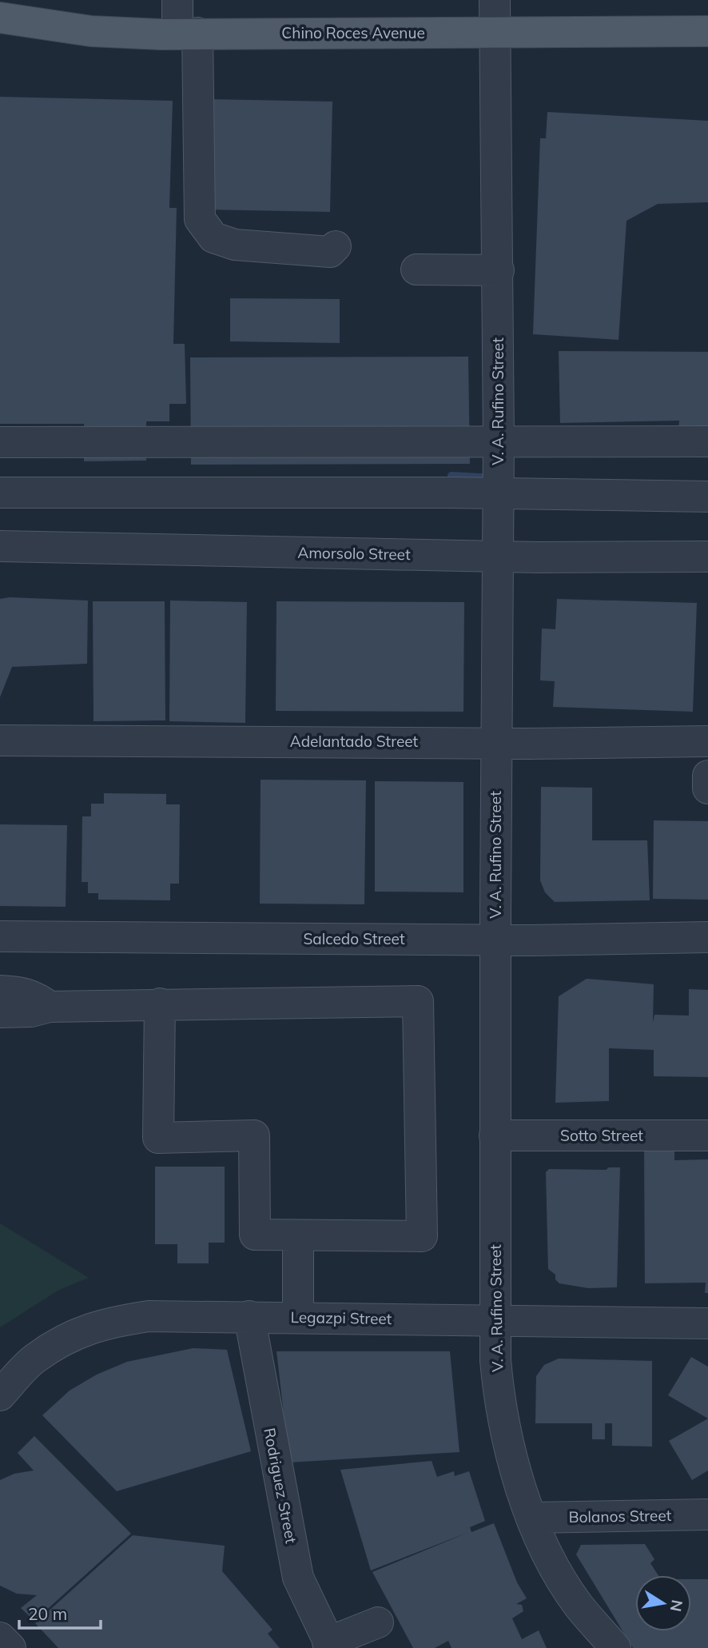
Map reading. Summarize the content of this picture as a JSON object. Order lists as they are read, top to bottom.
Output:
{
  "streets": {
    "main road": ["Chino Roces Avenue"],
    "street": [
      "V. A. Rufino Street",
      "Amorsolo Street",
      "Adelantado Street",
      "Salcedo Street",
      "Sotto Street",
      "Legazpi Street",
      "Rodriguez Street",
      "Bolanos Street"
    ]
  },
  "crossings": [
    ["Chino Roces Avenue", "V. A. Rufino Street"],
    ["V. A. Rufino Street", "Amorsolo Street"],
    ["V. A. Rufino Street", "Adelantado Street"],
    ["V. A. Rufino Street", "Salcedo Street"],
    ["V. A. Rufino Street", "Sotto Street"],
    ["V. A. Rufino Street", "Legazpi Street"],
    ["V. A. Rufino Street", "Bolanos Street"],
    ["Legazpi Street", "Rodriguez Street"]
  ],
  "scale_bar": "20 m",
  "north": "right"
}
